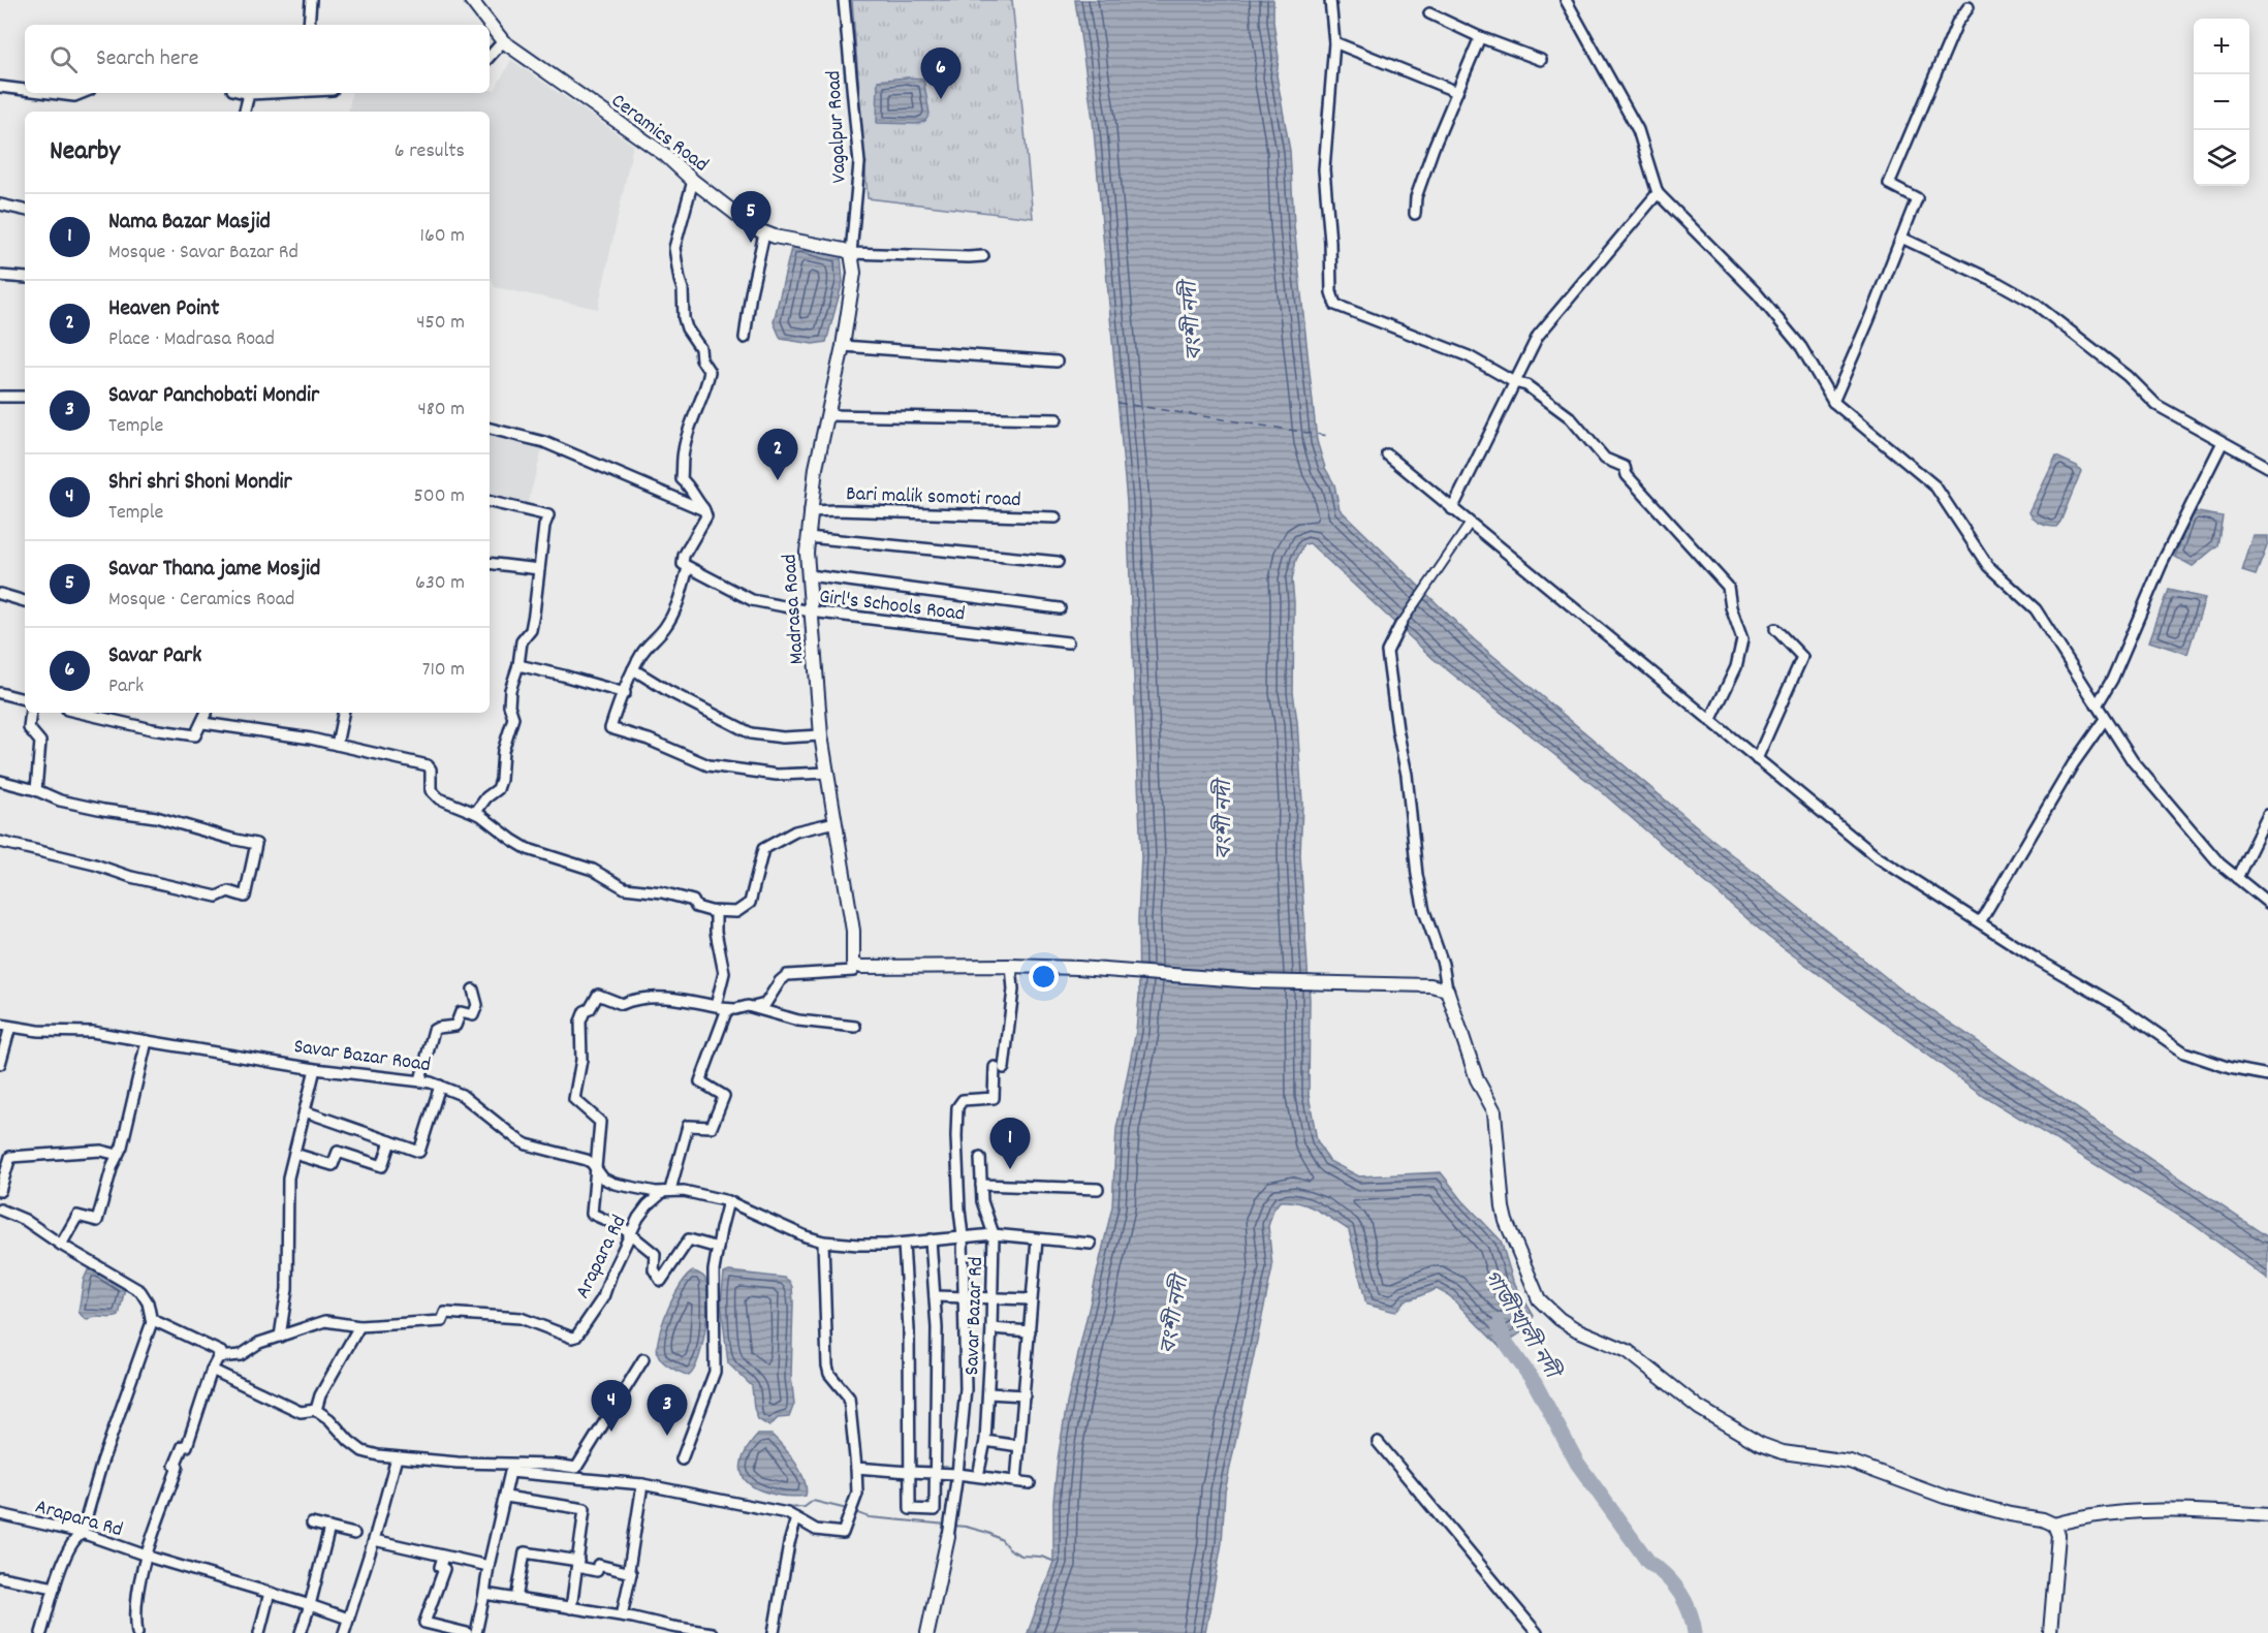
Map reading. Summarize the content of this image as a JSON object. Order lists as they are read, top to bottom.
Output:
{
  "streets": {
    "street": [
      "Vagalpur Road",
      "Ceramics Road",
      "Bari malik somoti road",
      "Girl's Schools Road",
      "Madrasa Road",
      "Savar Bazar Road",
      "Arapara Rd",
      "Savar Bazar Rd"
    ]
  },
  "crossings": [
    ["Vagalpur Road", "Ceramics Road"],
    ["Vagalpur Road", "Madrasa Road"],
    ["Ceramics Road", "Madrasa Road"],
    ["Bari malik somoti road", "Madrasa Road"],
    ["Girl's Schools Road", "Madrasa Road"],
    ["Savar Bazar Road", "Arapara Rd"],
    ["Savar Bazar Road", "Savar Bazar Rd"]
  ],
  "water": ["বংশী নদী", "গাজীখালী নদী"],
  "page": {
    "map_buttons": ["+", "−"],
    "search": "Search here",
    "pins": [
      "6",
      "5",
      "2",
      "1",
      "4",
      "3"
    ],
    "heading": ["Nearby", "6 results"],
    "list": [
      {
        "mark": "1",
        "name": "Nama Bazar Masjid",
        "note": "Mosque · Savar Bazar Rd",
        "value": "160 m"
      },
      {
        "mark": "2",
        "name": "Heaven Point",
        "note": "Place · Madrasa Road",
        "value": "450 m"
      },
      {
        "mark": "3",
        "name": "Savar Panchobati Mondir",
        "note": "Temple",
        "value": "480 m"
      },
      {
        "mark": "4",
        "name": "Shri shri Shoni Mondir",
        "note": "Temple",
        "value": "500 m"
      },
      {
        "mark": "5",
        "name": "Savar Thana jame Mosjid",
        "note": "Mosque · Ceramics Road",
        "value": "630 m"
      },
      {
        "mark": "6",
        "name": "Savar Park",
        "note": "Park",
        "value": "710 m"
      }
    ]
  }
}
